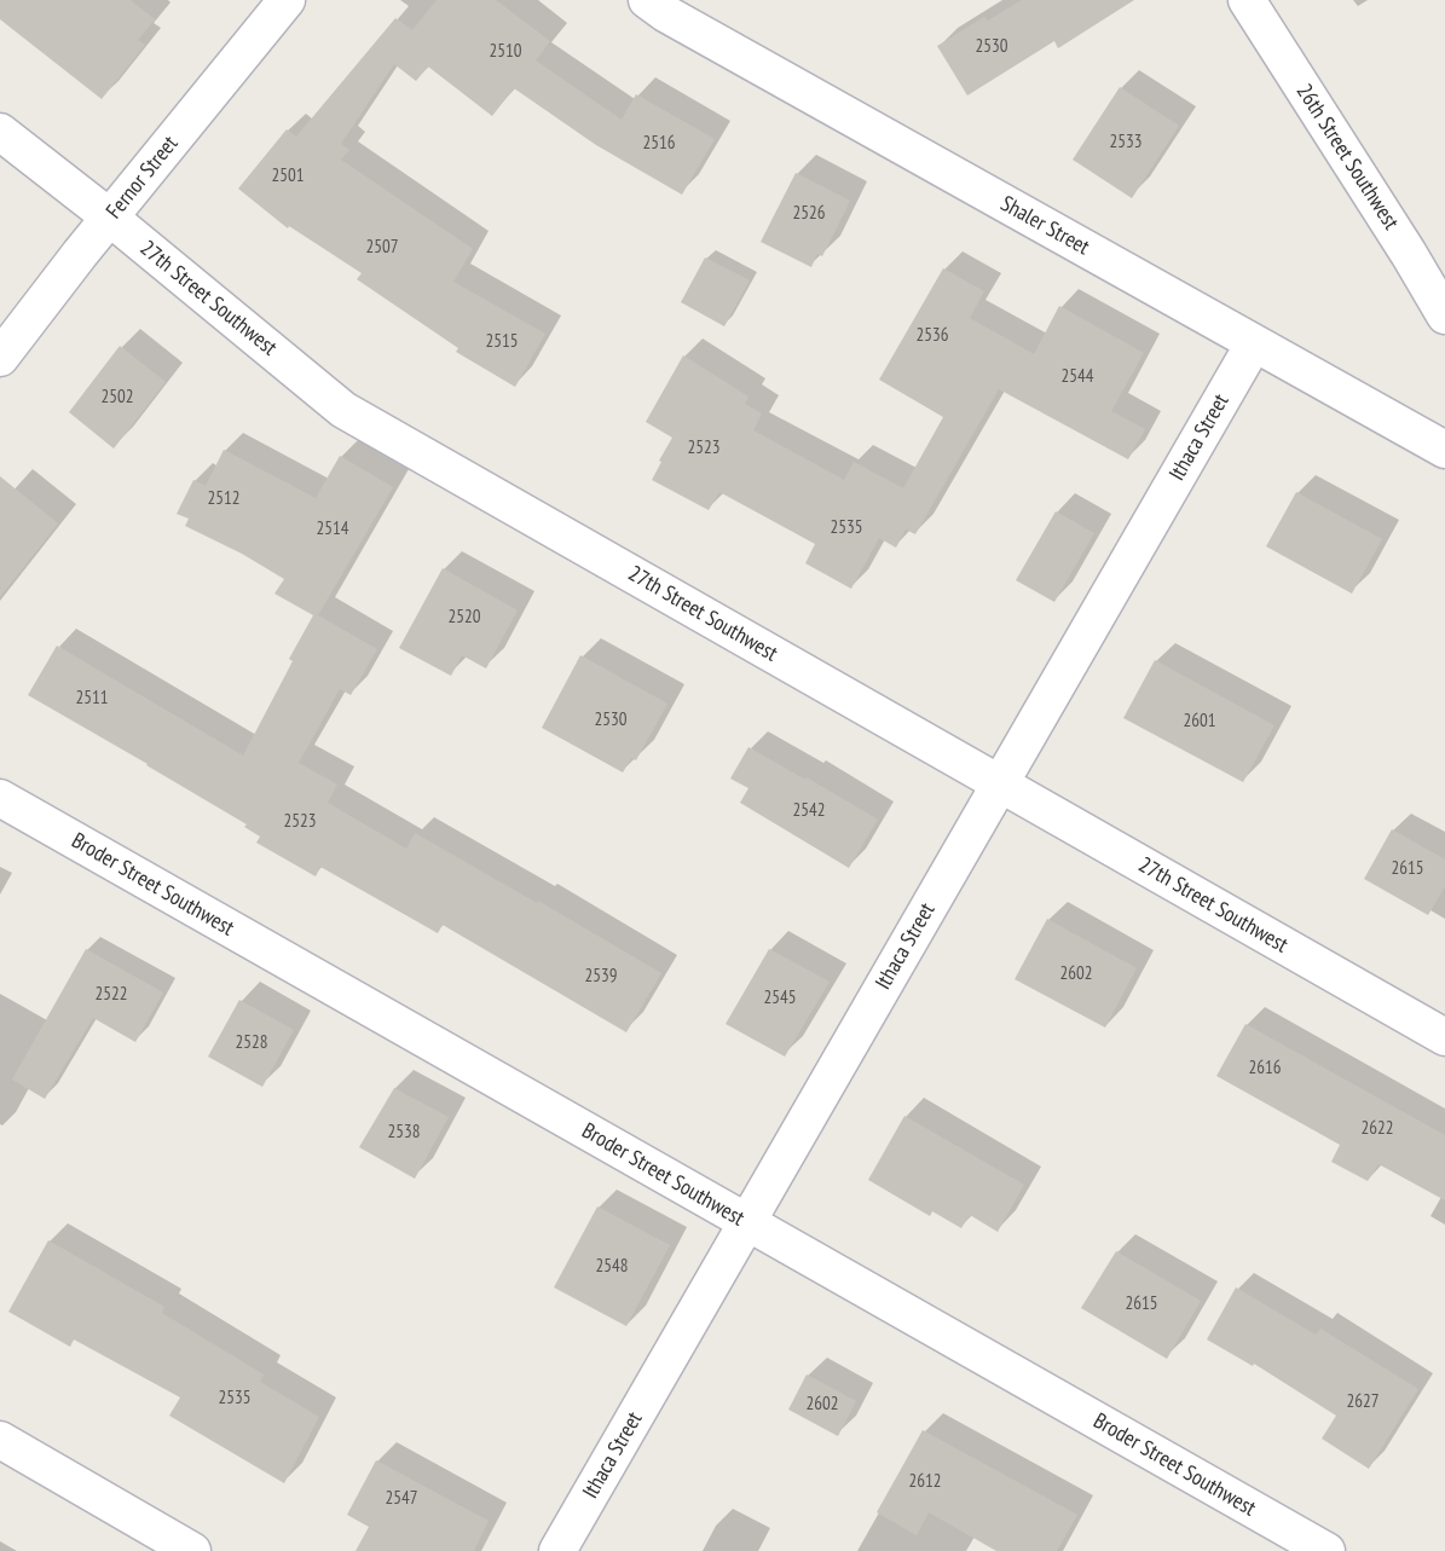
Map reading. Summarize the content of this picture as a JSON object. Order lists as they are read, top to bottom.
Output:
{
  "streets": {
    "street": [
      "26th Street Southwest",
      "Fernor Street",
      "Shaler Street",
      "27th Street Southwest",
      "Ithaca Street",
      "Broder Street Southwest"
    ]
  },
  "crossings": [
    ["Fernor Street", "27th Street Southwest"],
    ["Shaler Street", "Ithaca Street"],
    ["27th Street Southwest", "Ithaca Street"],
    ["Ithaca Street", "Broder Street Southwest"]
  ],
  "house_numbers": [
    "2530",
    "2510",
    "2533",
    "2516",
    "2501",
    "2526",
    "2507",
    "2536",
    "2515",
    "2544",
    "2502",
    "2523",
    "2512",
    "2535",
    "2514",
    "2520",
    "2511",
    "2530",
    "2601",
    "2542",
    "2523",
    "2615",
    "2602",
    "2539",
    "2522",
    "2545",
    "2528",
    "2616",
    "2622",
    "2538",
    "2548",
    "2615",
    "2535",
    "2627",
    "2602",
    "2612",
    "2547"
  ]
}
